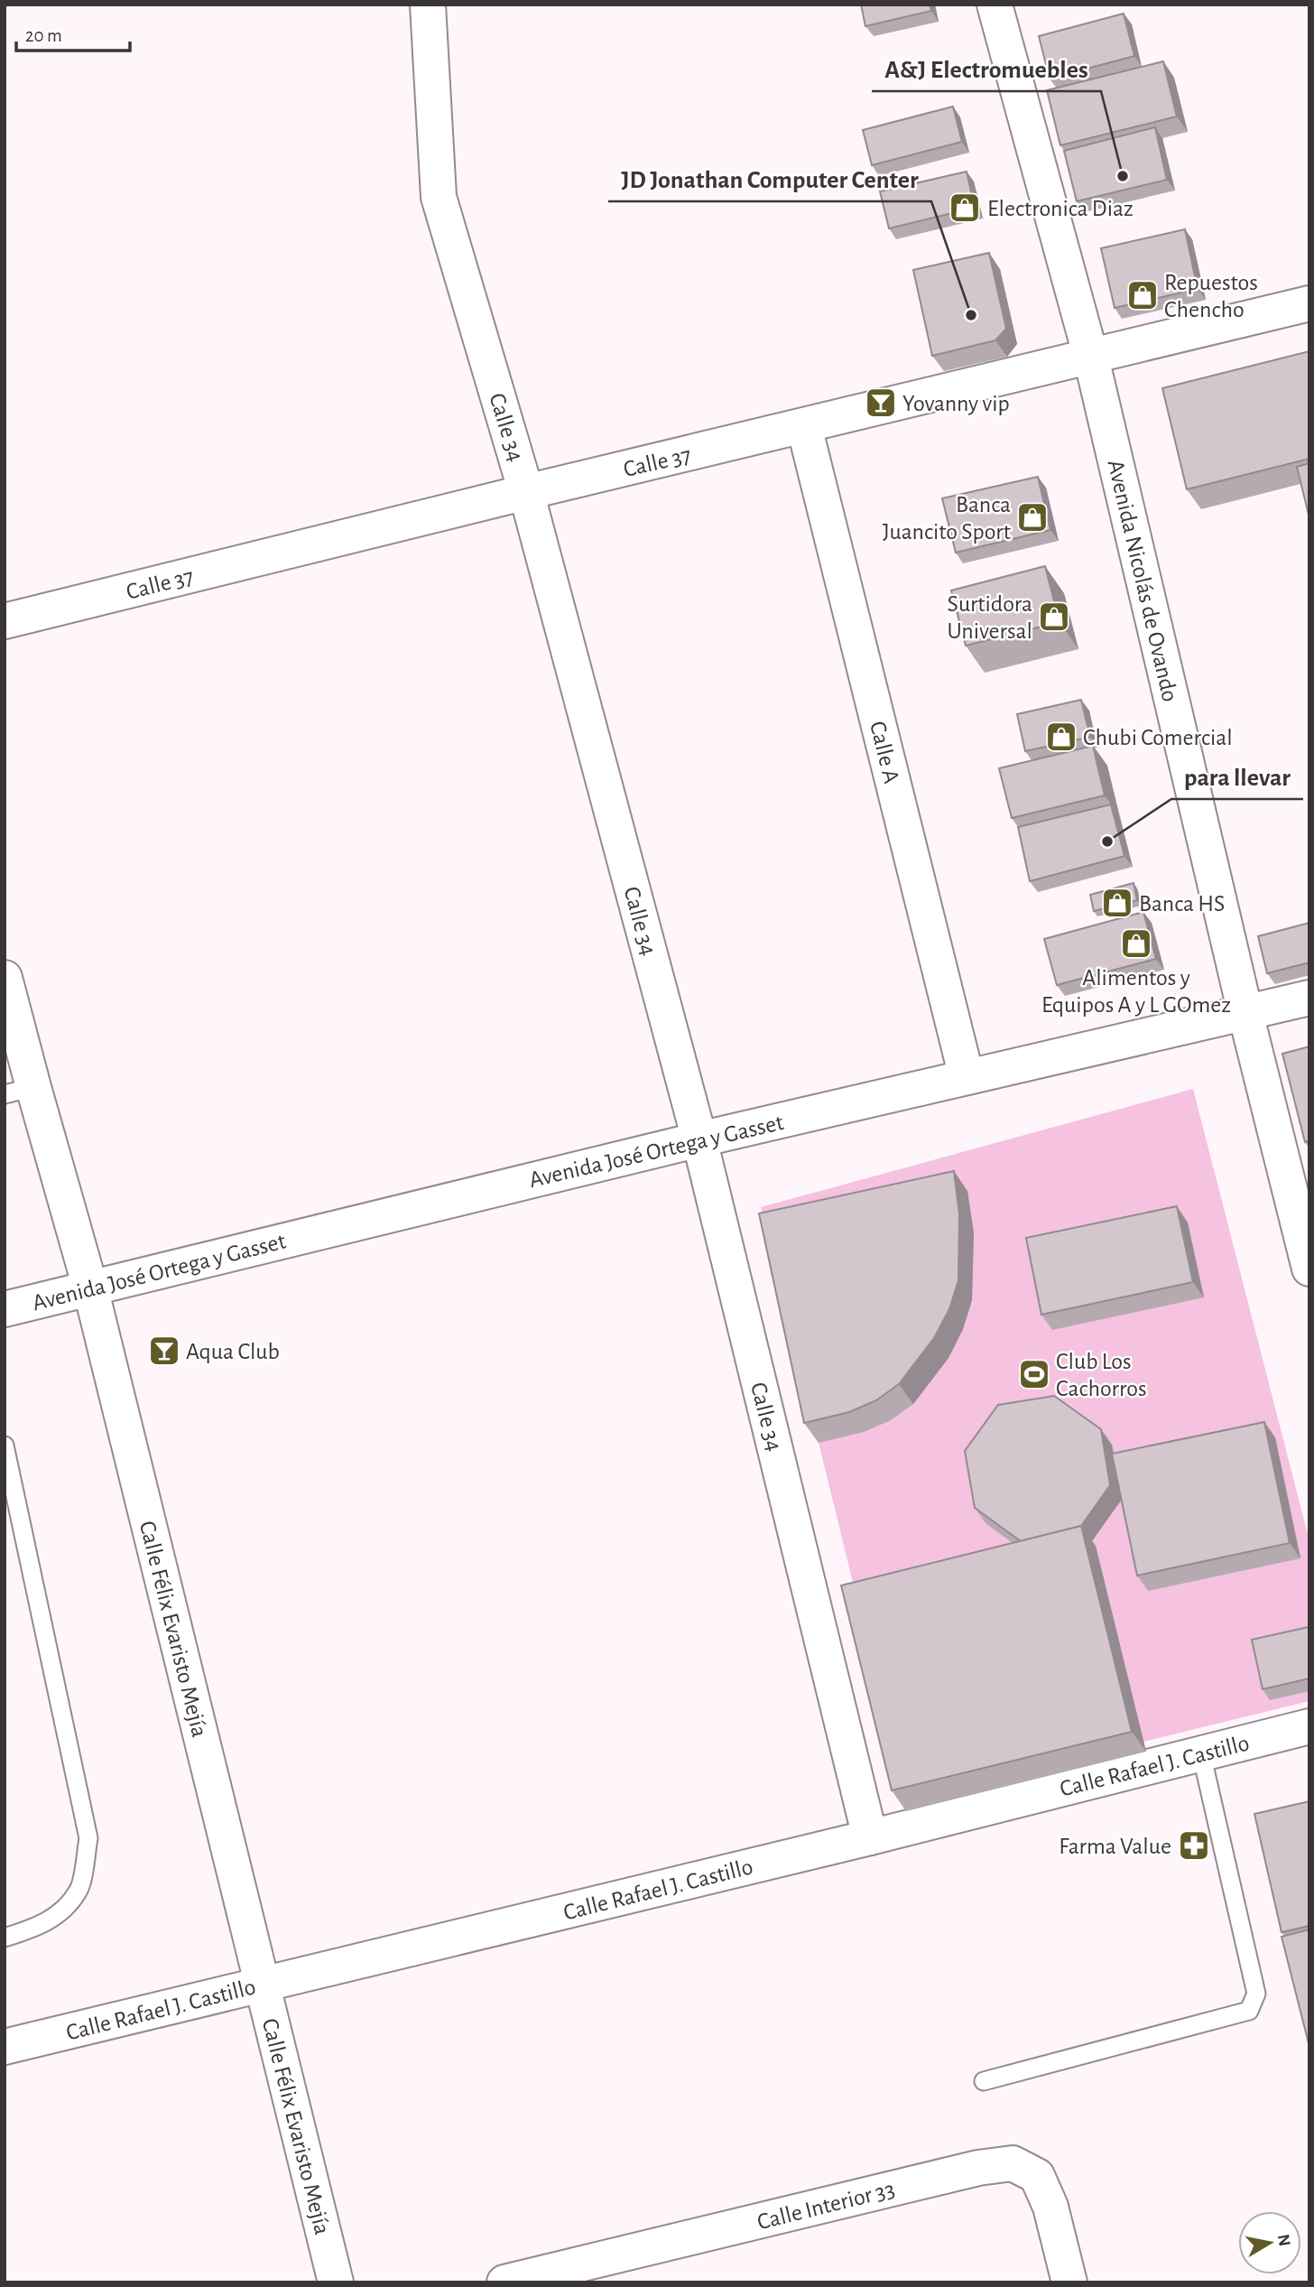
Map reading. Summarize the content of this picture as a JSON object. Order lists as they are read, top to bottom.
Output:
{
  "streets": {
    "street": [
      "Calle 34",
      "Calle 37",
      "Avenida Nicolás de Ovando",
      "Calle A",
      "Avenida José Ortega y Gasset",
      "Calle Félix Evaristo Mejía",
      "Calle Rafael J. Castillo",
      "Calle Interior 33"
    ]
  },
  "crossings": [
    ["Calle 34", "Calle 37"],
    ["Calle 34", "Avenida José Ortega y Gasset"],
    ["Calle 34", "Calle Rafael J. Castillo"],
    ["Calle 37", "Avenida Nicolás de Ovando"],
    ["Calle 37", "Calle A"],
    ["Avenida Nicolás de Ovando", "Avenida José Ortega y Gasset"],
    ["Calle A", "Avenida José Ortega y Gasset"],
    ["Avenida José Ortega y Gasset", "Calle Félix Evaristo Mejía"],
    ["Calle Félix Evaristo Mejía", "Calle Rafael J. Castillo"]
  ],
  "places": {
    "other": ["A&J Electromuebles", "JD Jonathan Computer Center", "para llevar"],
    "shop": [
      "Electronica Diaz",
      "Repuestos Chencho",
      "Banca Juancito Sport",
      "Surtidora Universal",
      "Chubi Comercial",
      "Banca HS",
      "Alimentos y Equipos A y L GOmez"
    ],
    "bar": ["Yovanny vip", "Aqua Club"],
    "sports": ["Club Los Cachorros"],
    "pharmacy": ["Farma Value"]
  },
  "scale_bar": "20 m",
  "north": "right"
}
